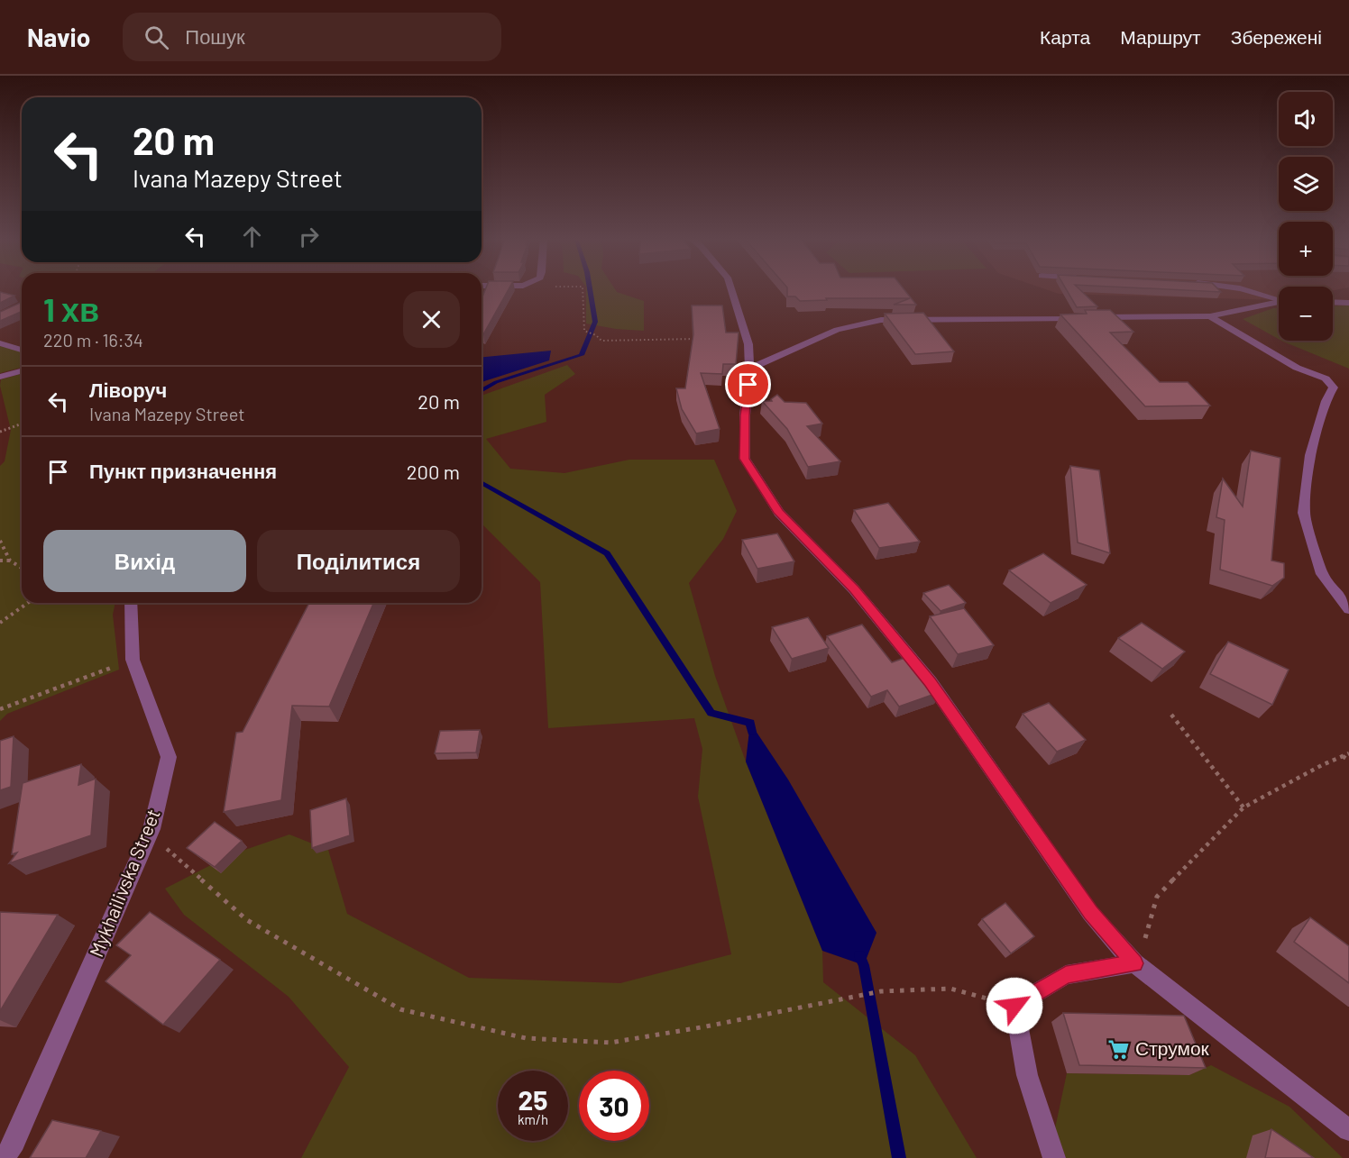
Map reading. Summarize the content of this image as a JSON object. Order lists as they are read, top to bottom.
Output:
{
  "streets": {
    "street": ["Mykhailivska Street"]
  },
  "places": {
    "supermarket": ["Струмок"]
  },
  "page": {
    "header": "Navio",
    "search": "Пошук",
    "nav": ["Карта", "Маршрут", "Збережені"],
    "map_buttons": ["+", "−"],
    "turn": ["20 m", "Ivana Mazepy Street"],
    "heading": ["1 хв", "220 m · 16:34"],
    "list": [
      {
        "name": "Ліворуч",
        "note": "Ivana Mazepy Street",
        "value": "20 m"
      },
      {
        "name": "Пункт призначення",
        "value": "200 m"
      }
    ],
    "buttons": ["Вихід", "Поділитися"],
    "speed": "25 km/h",
    "limit": "30"
  }
}
